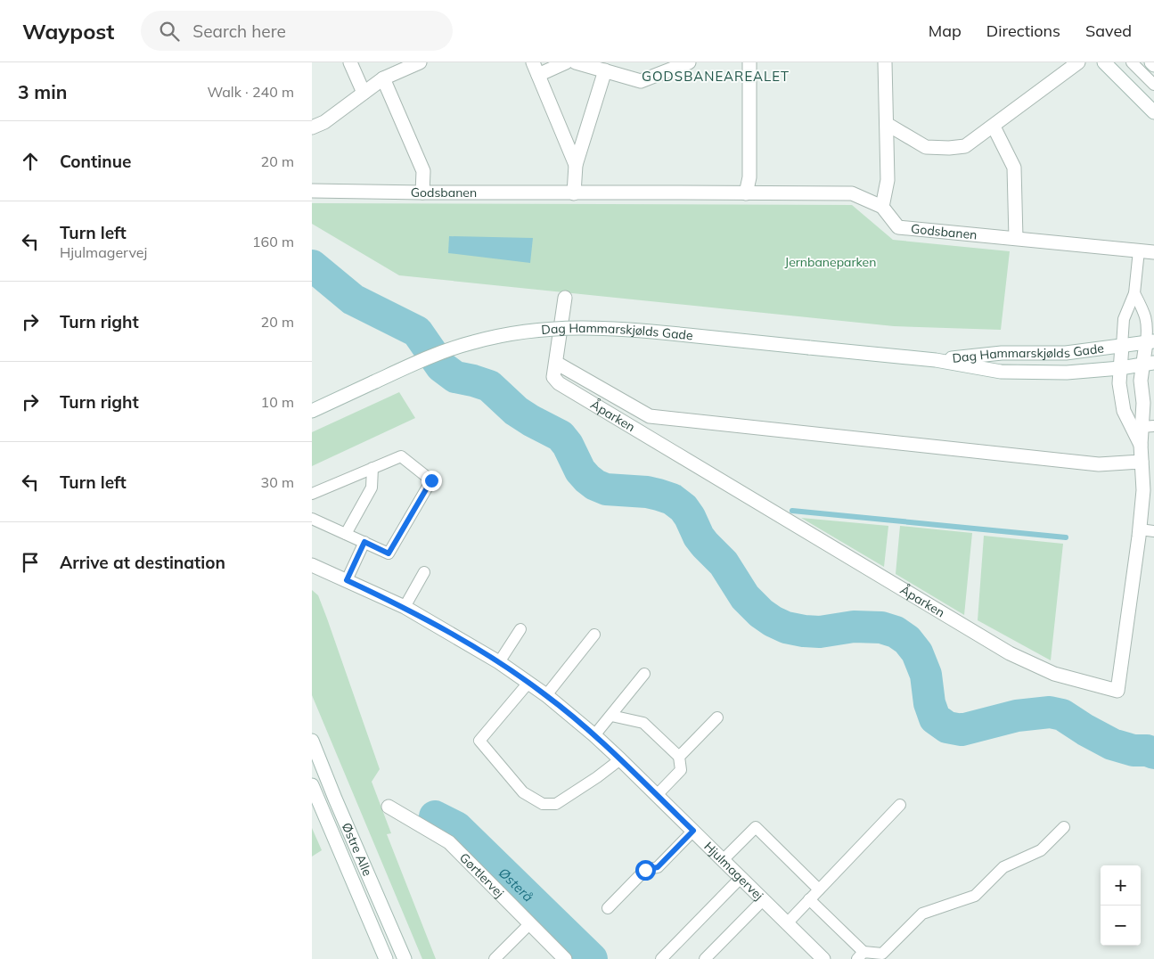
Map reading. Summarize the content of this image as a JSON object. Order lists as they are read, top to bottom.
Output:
{
  "streets": {
    "street": [
      "Godsbanen",
      "Dag Hammarskjølds Gade",
      "Åparken",
      "Østre Alle",
      "Hjulmagervej",
      "Gørtlervej"
    ]
  },
  "crossings": [
    ["Dag Hammarskjølds Gade", "Åparken"]
  ],
  "districts": ["GODSBANEAREALET"],
  "water": ["Østerå"],
  "parks": ["Jernbaneparken"],
  "page": {
    "header": "Waypost",
    "search": "Search here",
    "nav": ["Map", "Directions", "Saved"],
    "heading": ["3 min", "Walk · 240 m"],
    "list": [
      ["Continue", "20 m"],
      ["Turn left", "Hjulmagervej", "160 m"],
      ["Turn right", "20 m"],
      ["Turn right", "10 m"],
      ["Turn left", "30 m"],
      "Arrive at destination"
    ],
    "map_buttons": ["+", "−"]
  }
}
